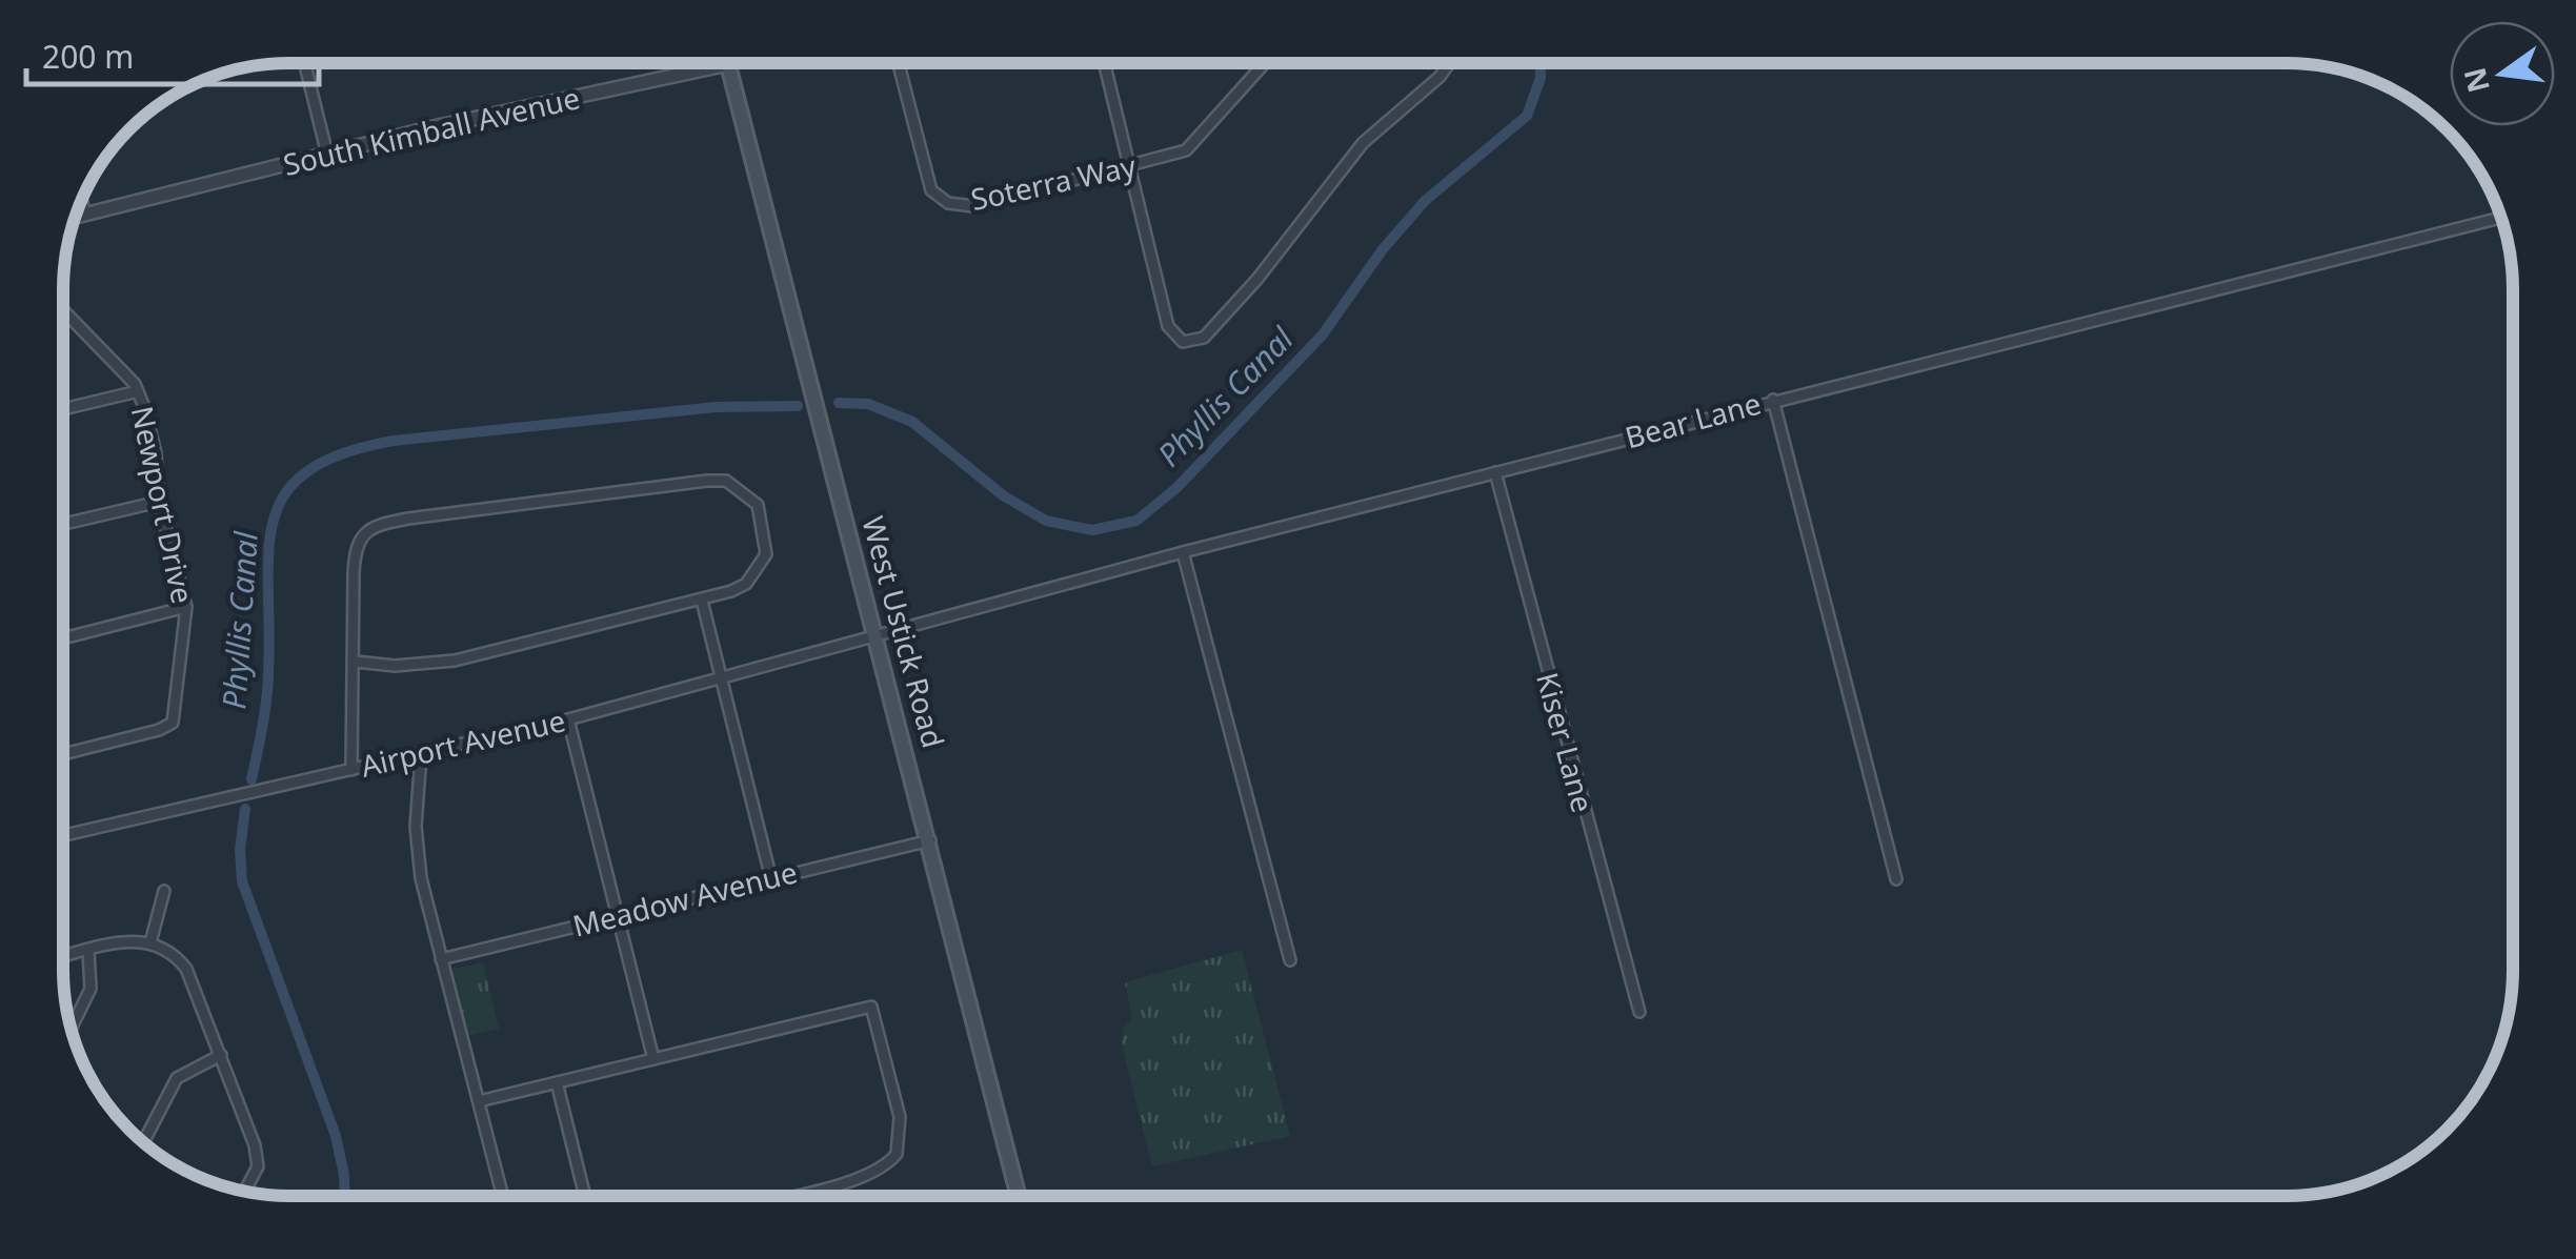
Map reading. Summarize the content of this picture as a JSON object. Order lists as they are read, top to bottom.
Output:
{
  "streets": {
    "main road": ["West Ustick Road"],
    "street": [
      "South Kimball Avenue",
      "Soterra Way",
      "Bear Lane",
      "Newport Drive",
      "Kiser Lane",
      "Airport Avenue",
      "Meadow Avenue"
    ]
  },
  "crossings": [
    ["South Kimball Avenue", "West Ustick Road"],
    ["Bear Lane", "West Ustick Road"],
    ["Bear Lane", "Kiser Lane"],
    ["Bear Lane", "Airport Avenue"],
    ["West Ustick Road", "Airport Avenue"],
    ["West Ustick Road", "Meadow Avenue"]
  ],
  "water": ["Phyllis Canal"],
  "scale_bar": "200 m",
  "north": "left"
}
